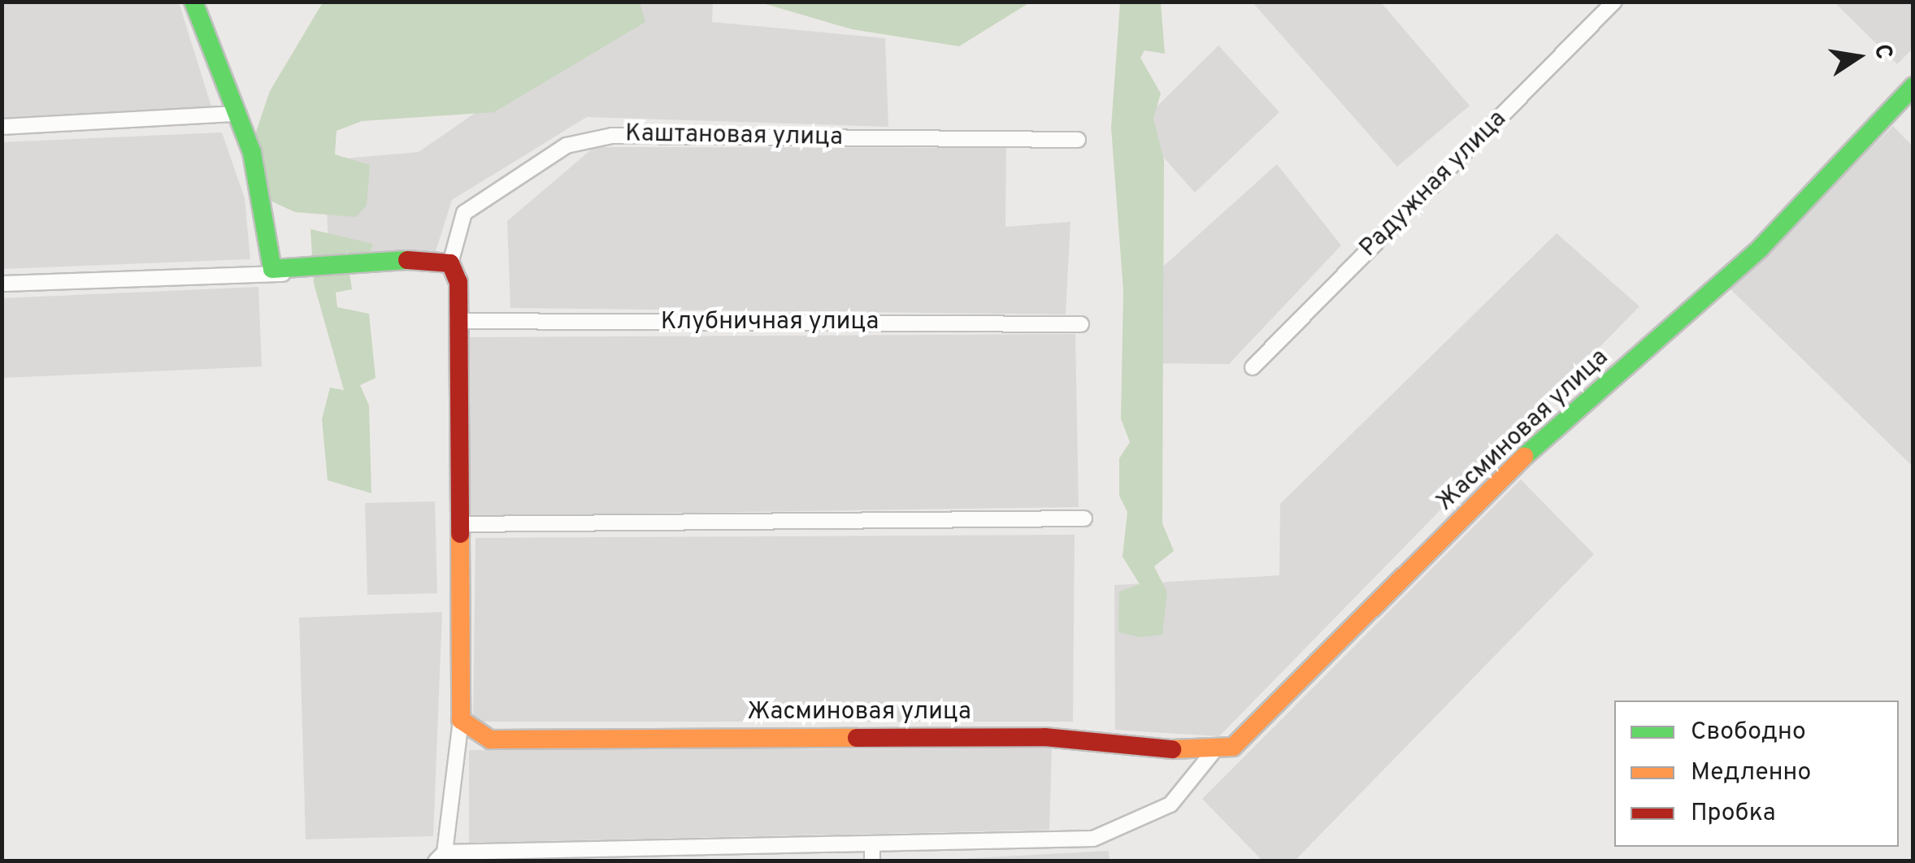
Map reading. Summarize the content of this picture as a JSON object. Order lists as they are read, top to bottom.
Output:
{
  "streets": {
    "street": [
      "Каштановая улица",
      "Радужная улица",
      "Клубничная улица",
      "Жасминовая улица"
    ]
  },
  "legend": ["Свободно", "Медленно", "Пробка"],
  "north": "right"
}
